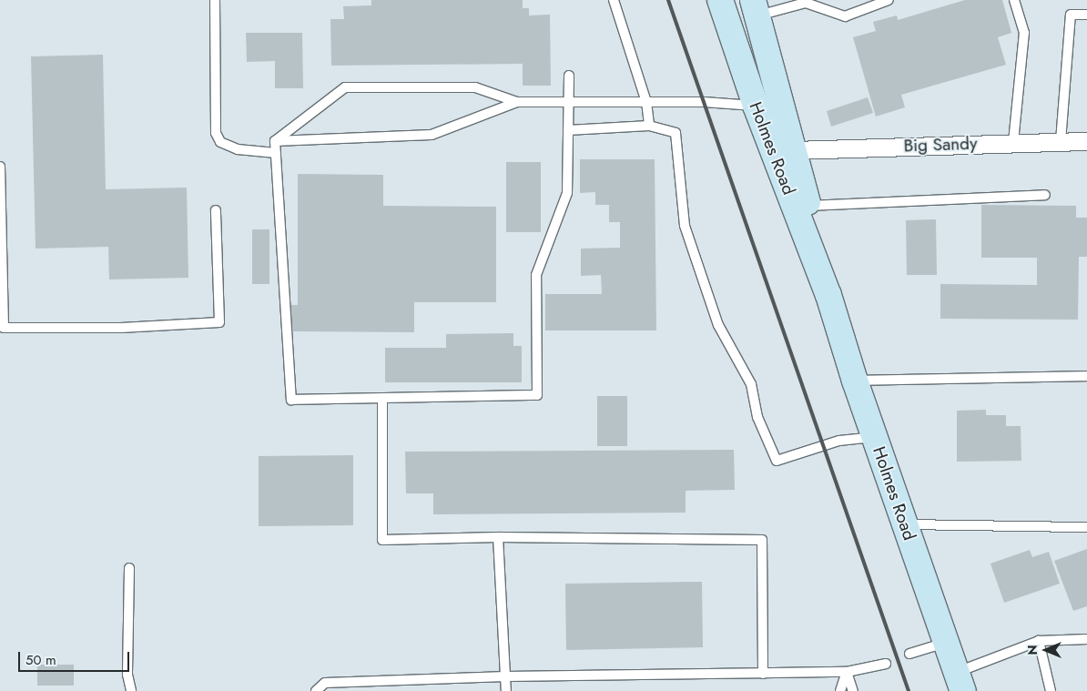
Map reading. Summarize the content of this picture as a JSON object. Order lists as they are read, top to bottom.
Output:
{
  "streets": {
    "main road": ["Holmes Road"],
    "street": ["Big Sandy"]
  },
  "crossings": [
    ["Big Sandy", "Holmes Road"]
  ],
  "scale_bar": "50 m",
  "north": "left"
}
